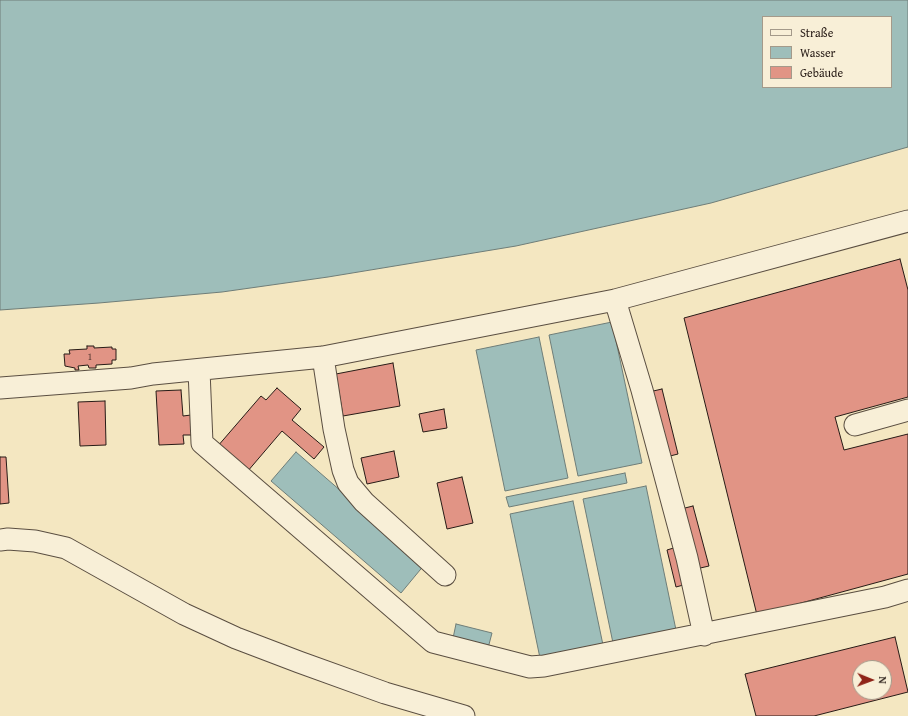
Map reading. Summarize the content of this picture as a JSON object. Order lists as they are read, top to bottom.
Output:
{
  "house_numbers": ["1"],
  "legend": ["Straße", "Wasser", "Gebäude"],
  "north": "right"
}
